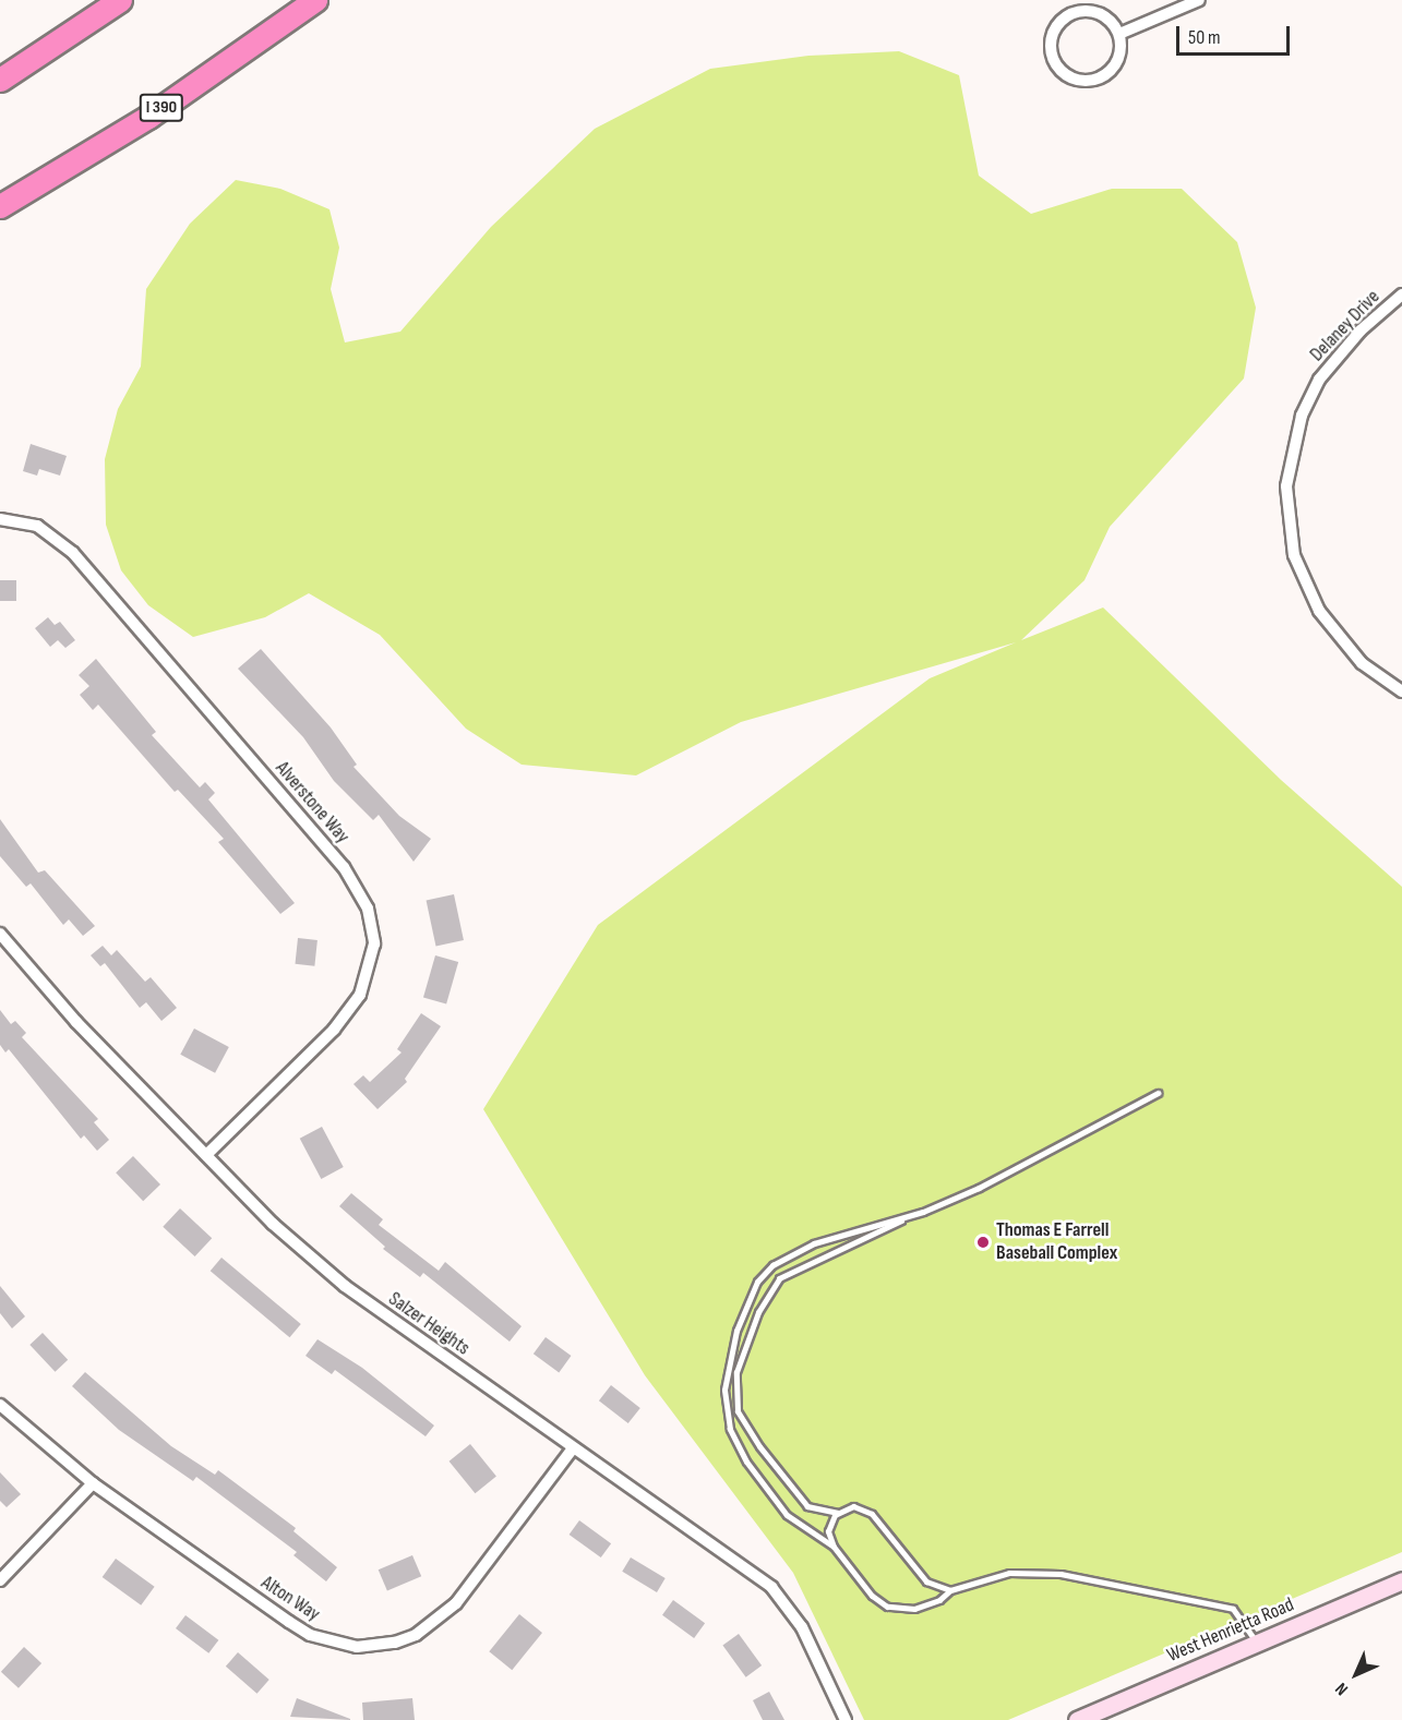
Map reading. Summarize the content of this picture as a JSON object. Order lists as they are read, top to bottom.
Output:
{
  "streets": {
    "highway": ["I 390"],
    "main road": ["West Henrietta Road"],
    "street": [
      "Delaney Drive",
      "Alverstone Way",
      "Salzer Heights",
      "Alton Way"
    ]
  },
  "crossings": [
    ["Alverstone Way", "Salzer Heights"],
    ["Salzer Heights", "Alton Way"]
  ],
  "places": ["Thomas E Farrell Baseball Complex"],
  "scale_bar": "50 m",
  "north": "bottom left"
}
